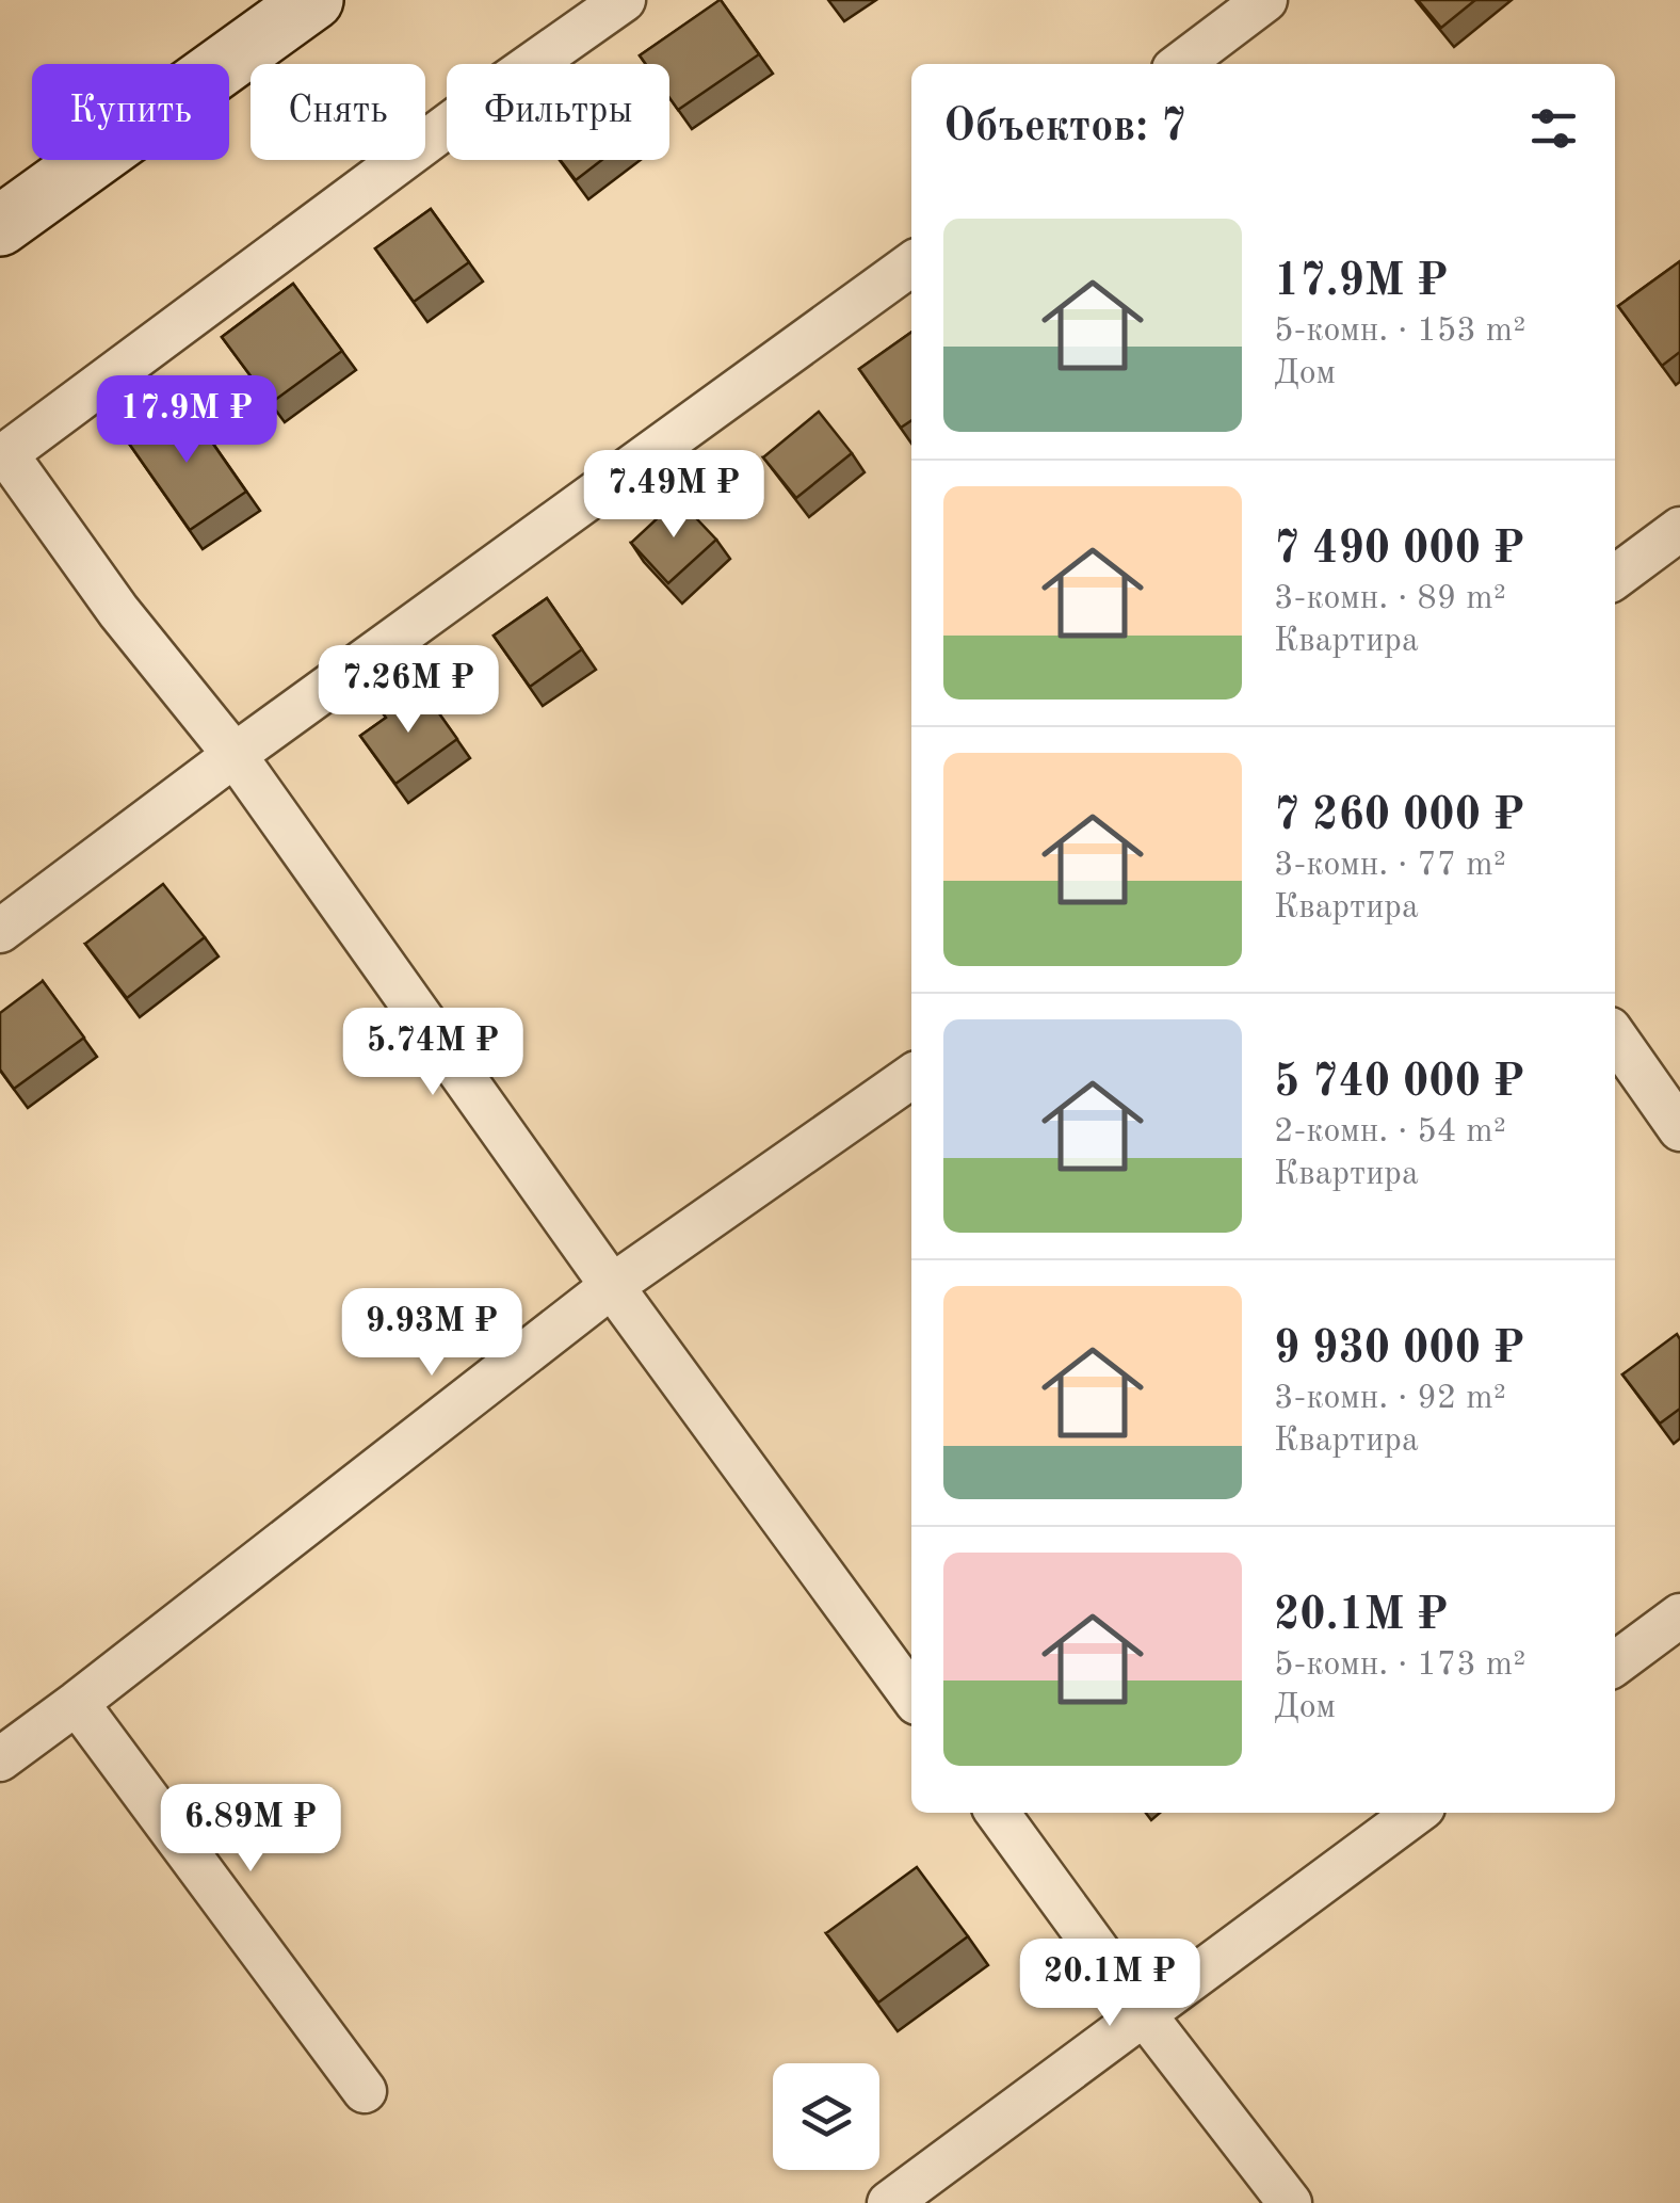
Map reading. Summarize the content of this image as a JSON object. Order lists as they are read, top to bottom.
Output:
{
  "page": {
    "chip": ["Купить", "Снять", "Фильтры"],
    "heading": "Объектов: 7",
    "list": [
      {
        "name": "17.9M ₽",
        "note": "5-комн. · 153 m² · Дом"
      },
      {
        "name": "7 490 000 ₽",
        "note": "3-комн. · 89 m² · Квартира"
      },
      {
        "name": "7 260 000 ₽",
        "note": "3-комн. · 77 m² · Квартира"
      },
      {
        "name": "5 740 000 ₽",
        "note": "2-комн. · 54 m² · Квартира"
      },
      {
        "name": "9 930 000 ₽",
        "note": "3-комн. · 92 m² · Квартира"
      },
      {
        "name": "20.1M ₽",
        "note": "5-комн. · 173 m² · Дом"
      }
    ],
    "price": [
      "17.9M ₽",
      "7.49M ₽",
      "7.26M ₽",
      "5.74M ₽",
      "9.93M ₽",
      "6.89M ₽",
      "20.1M ₽"
    ]
  }
}
